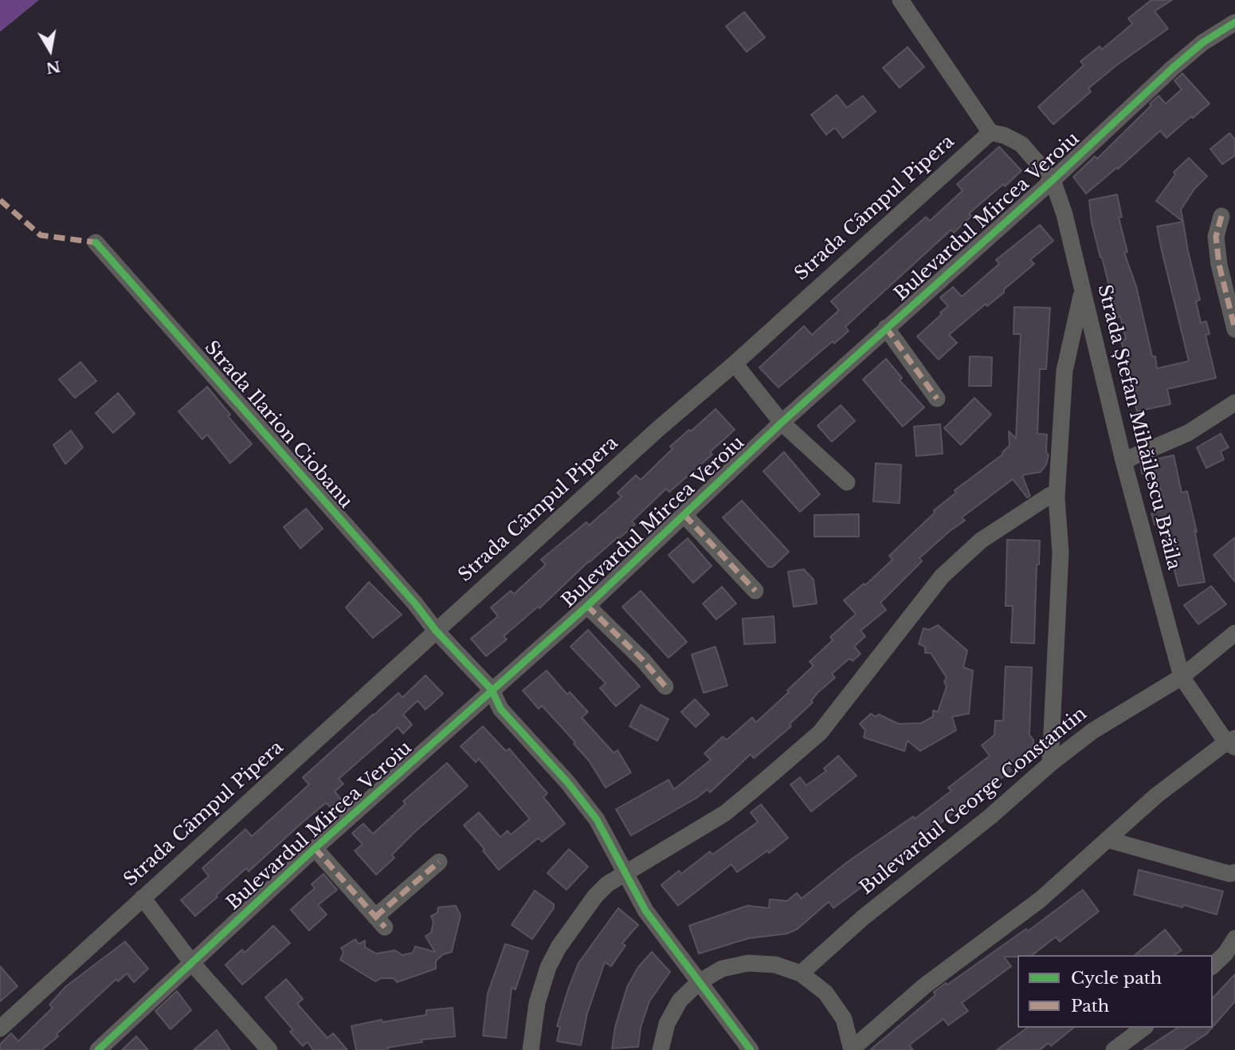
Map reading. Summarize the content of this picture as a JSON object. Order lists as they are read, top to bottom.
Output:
{
  "streets": {
    "street": [
      "Strada Câmpul Pipera",
      "Bulevardul Mircea Veroiu",
      "Strada Ilarion Ciobanu",
      "Strada Ștefan Mihăilescu Brăila",
      "Bulevardul George Constantin"
    ]
  },
  "crossings": [
    ["Strada Câmpul Pipera", "Strada Ilarion Ciobanu"],
    ["Strada Câmpul Pipera", "Strada Ștefan Mihăilescu Brăila"],
    ["Bulevardul Mircea Veroiu", "Strada Ilarion Ciobanu"],
    ["Bulevardul Mircea Veroiu", "Strada Ștefan Mihăilescu Brăila"],
    ["Strada Ștefan Mihăilescu Brăila", "Bulevardul George Constantin"]
  ],
  "legend": ["Cycle path", "Path"],
  "north": "bottom"
}
